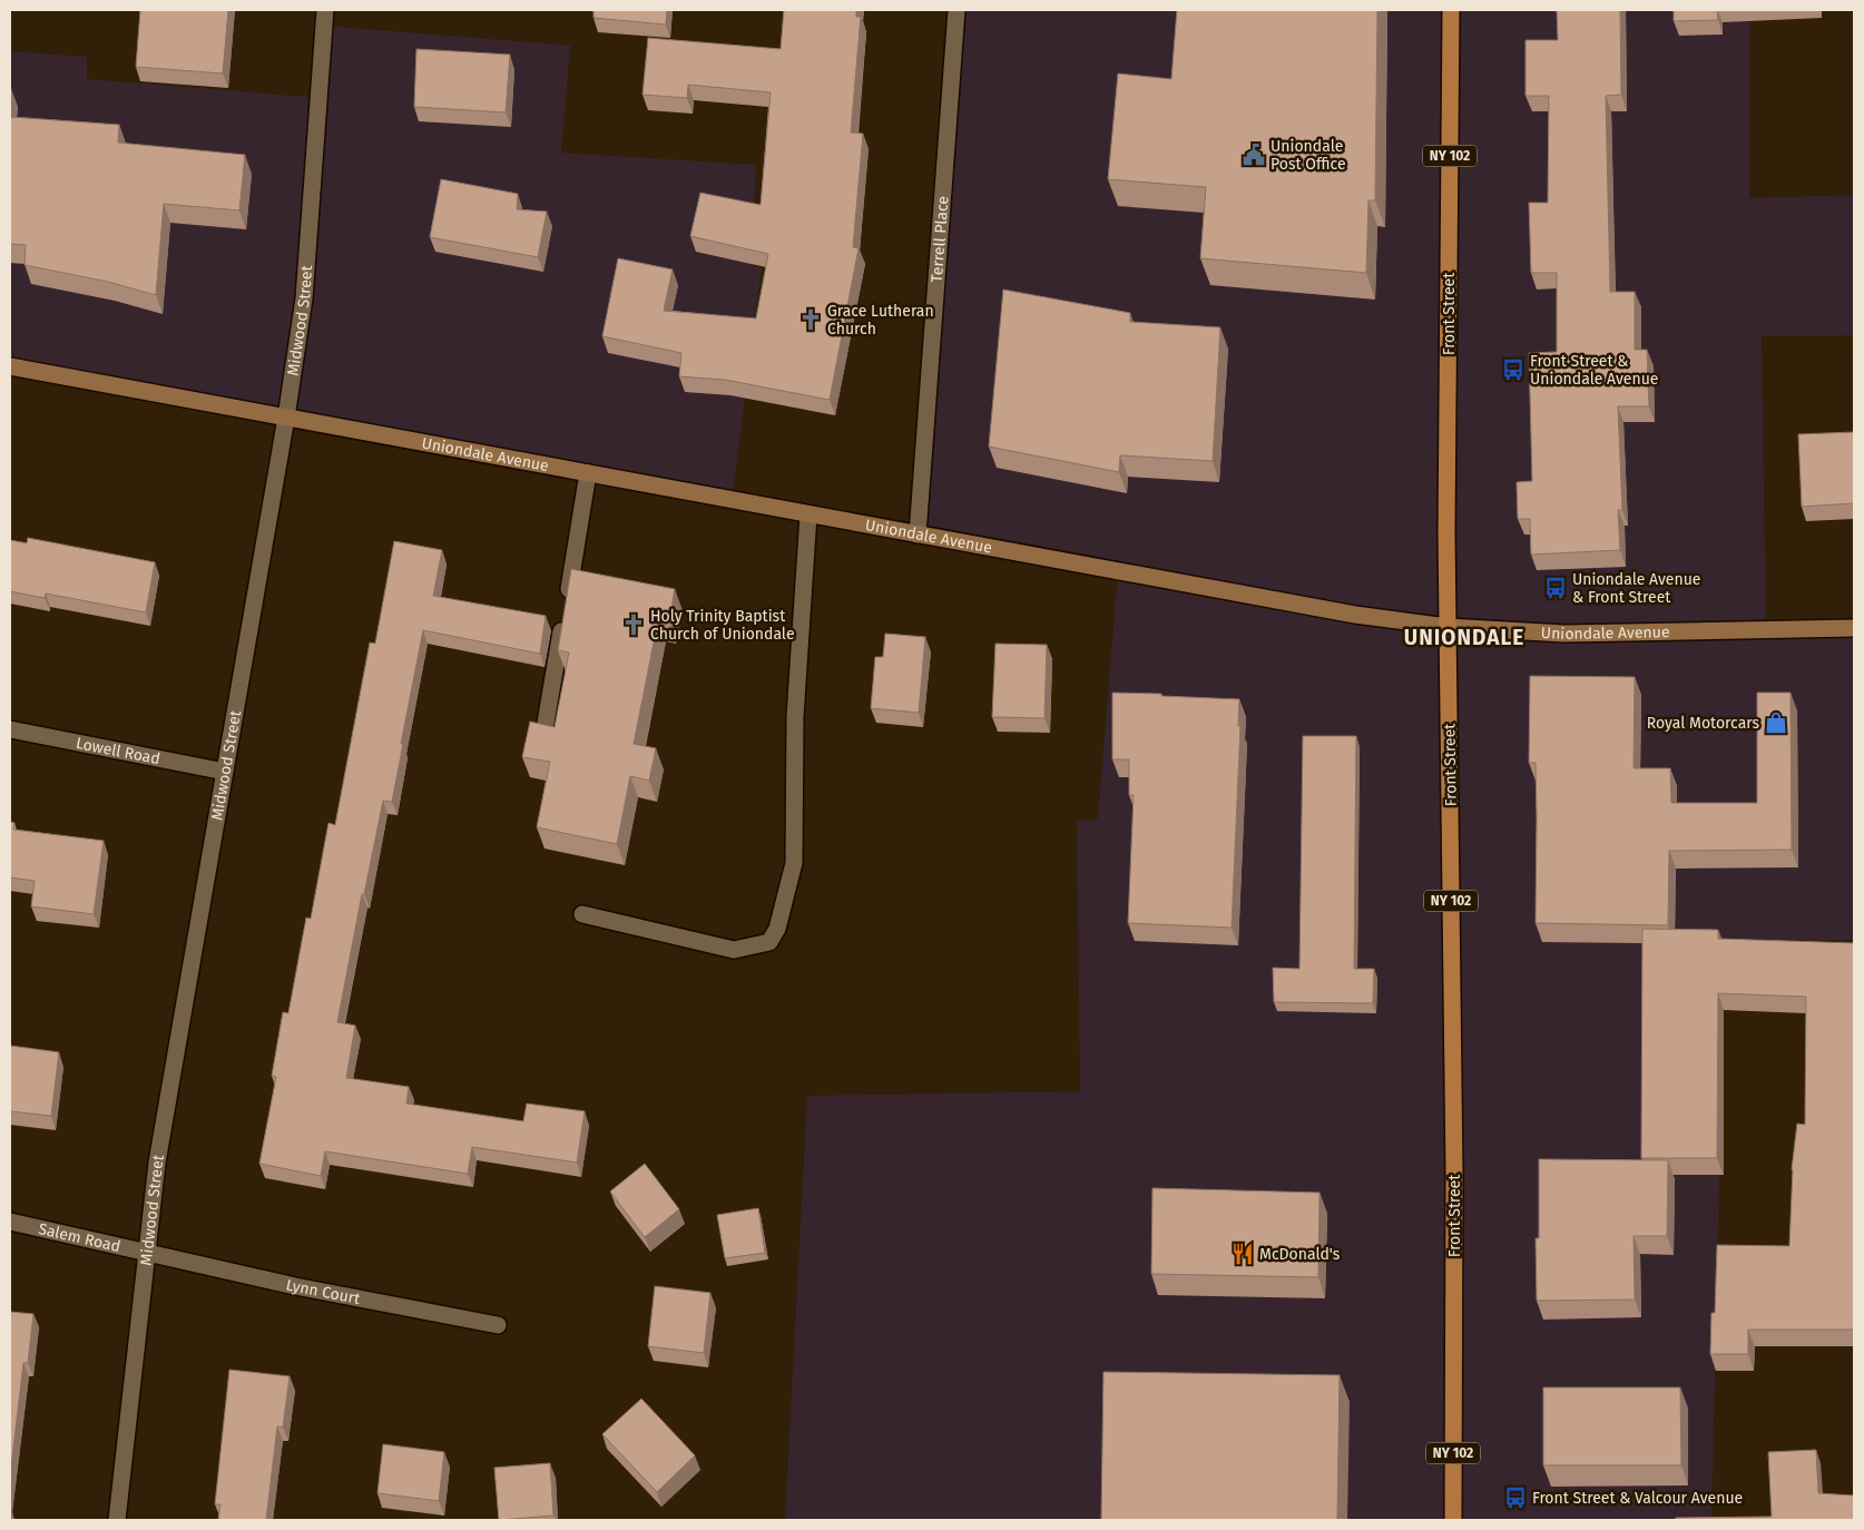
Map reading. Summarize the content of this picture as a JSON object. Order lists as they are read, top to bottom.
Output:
{
  "streets": {
    "main road": ["NY 102", "Front Street", "Uniondale Avenue"],
    "street": [
      "Terrell Place",
      "Midwood Street",
      "Lowell Road",
      "Salem Road",
      "Lynn Court"
    ]
  },
  "crossings": [
    ["Terrell Place", "Uniondale Avenue"],
    ["Front Street", "Uniondale Avenue"],
    ["Midwood Street", "Uniondale Avenue"],
    ["Midwood Street", "Lowell Road"],
    ["Midwood Street", "Salem Road"],
    ["Midwood Street", "Lynn Court"],
    ["Salem Road", "Lynn Court"]
  ],
  "districts": ["UNIONDALE"],
  "places": {
    "public building": ["Uniondale Post Office"],
    "church": ["Grace Lutheran Church", "Holy Trinity Baptist Church of Uniondale"],
    "bus stop": ["Front Street & Uniondale Avenue", "Uniondale Avenue & Front Street", "Front Street & Valcour Avenue"],
    "shop": ["Royal Motorcars"],
    "restaurant": ["McDonald's"]
  }
}
